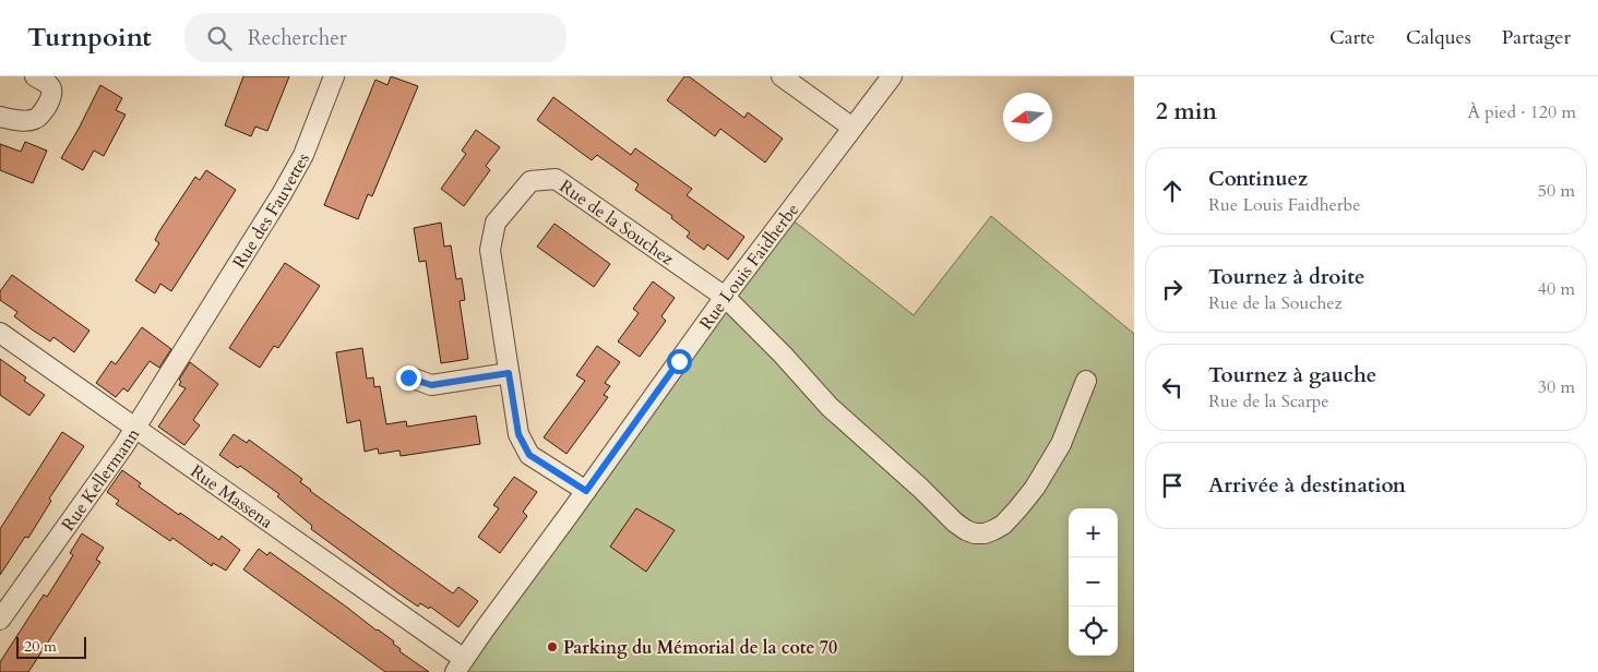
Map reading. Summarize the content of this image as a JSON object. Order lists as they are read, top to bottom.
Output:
{
  "streets": {
    "street": [
      "Rue des Fauvettes",
      "Rue de la Souchez",
      "Rue Louis Faidherbe",
      "Rue Kellermann",
      "Rue Massena"
    ]
  },
  "crossings": [
    ["Rue des Fauvettes", "Rue Kellermann"],
    ["Rue de la Souchez", "Rue Louis Faidherbe"],
    ["Rue Louis Faidherbe", "Rue Massena"],
    ["Rue Kellermann", "Rue Massena"]
  ],
  "places": ["Parking du Mémorial de la cote 70"],
  "scale_bar": "20 m",
  "north": "left",
  "page": {
    "header": "Turnpoint",
    "search": "Rechercher",
    "nav": ["Carte", "Calques", "Partager"],
    "heading": ["2 min", "À pied · 120 m"],
    "list": [
      ["Continuez", "Rue Louis Faidherbe", "50 m"],
      ["Tournez à droite", "Rue de la Souchez", "40 m"],
      ["Tournez à gauche", "Rue de la Scarpe", "30 m"],
      "Arrivée à destination"
    ],
    "map_buttons": ["+", "−"],
    "scale": "20 m"
  }
}
